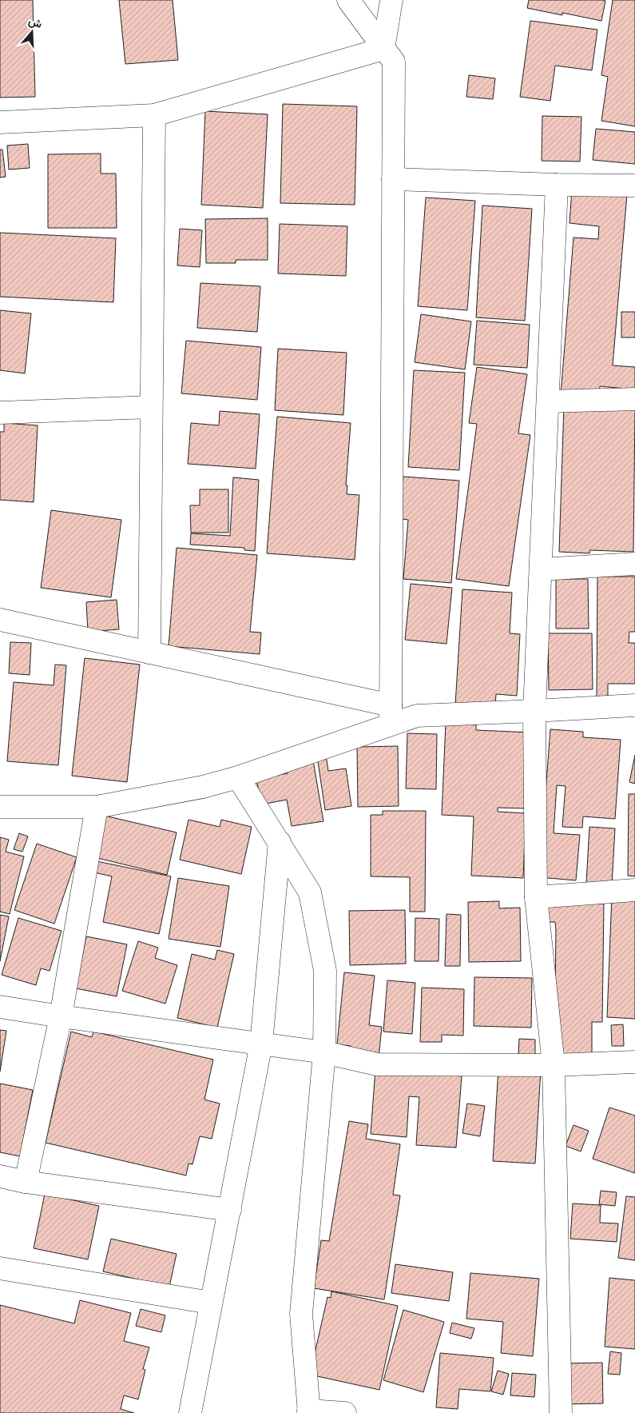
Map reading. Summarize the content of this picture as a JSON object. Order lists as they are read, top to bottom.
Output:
{
  "north": "top"
}
